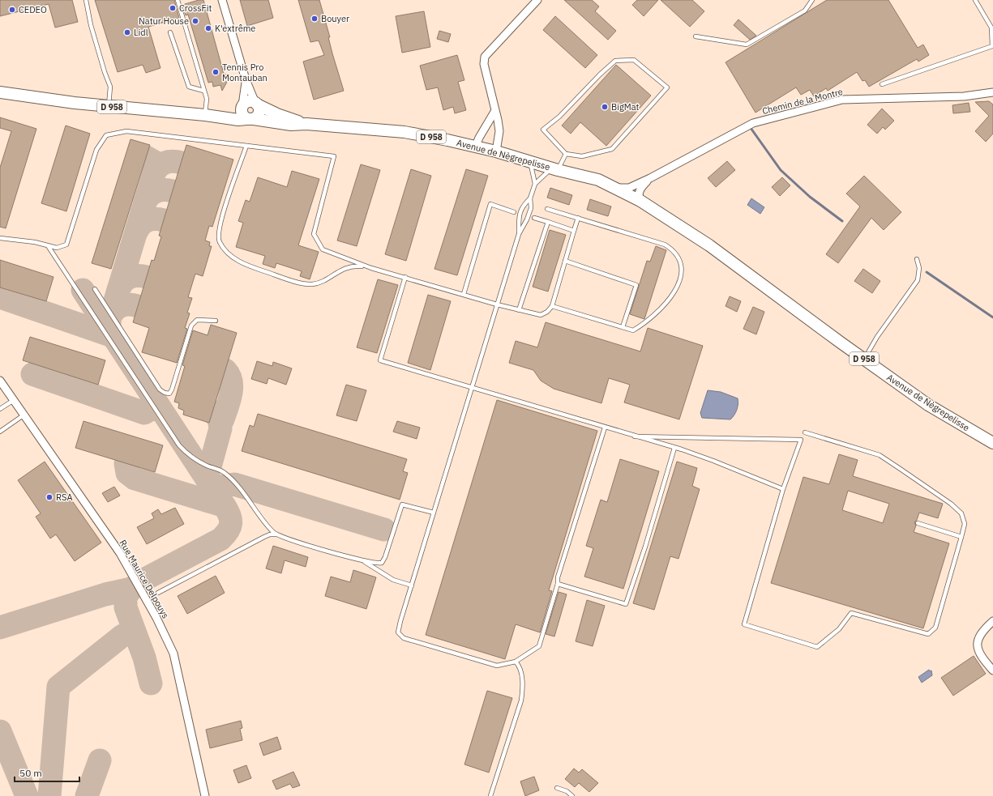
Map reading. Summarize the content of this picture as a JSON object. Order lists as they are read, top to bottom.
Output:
{
  "streets": {
    "main road": ["D 958", "Avenue de Nègrepelisse"],
    "street": ["Chemin de la Montre", "Rue Maurice Delpouys"]
  },
  "crossings": [
    ["Chemin de la Montre", "Avenue de Nègrepelisse"]
  ],
  "places": [
    "CrossFit",
    "CEDEO",
    "Bouyer",
    "Natur House",
    "K'extrême",
    "Lidl",
    "Tennis Pro Montauban",
    "BigMat",
    "RSA"
  ],
  "scale_bar": "50 m"
}
